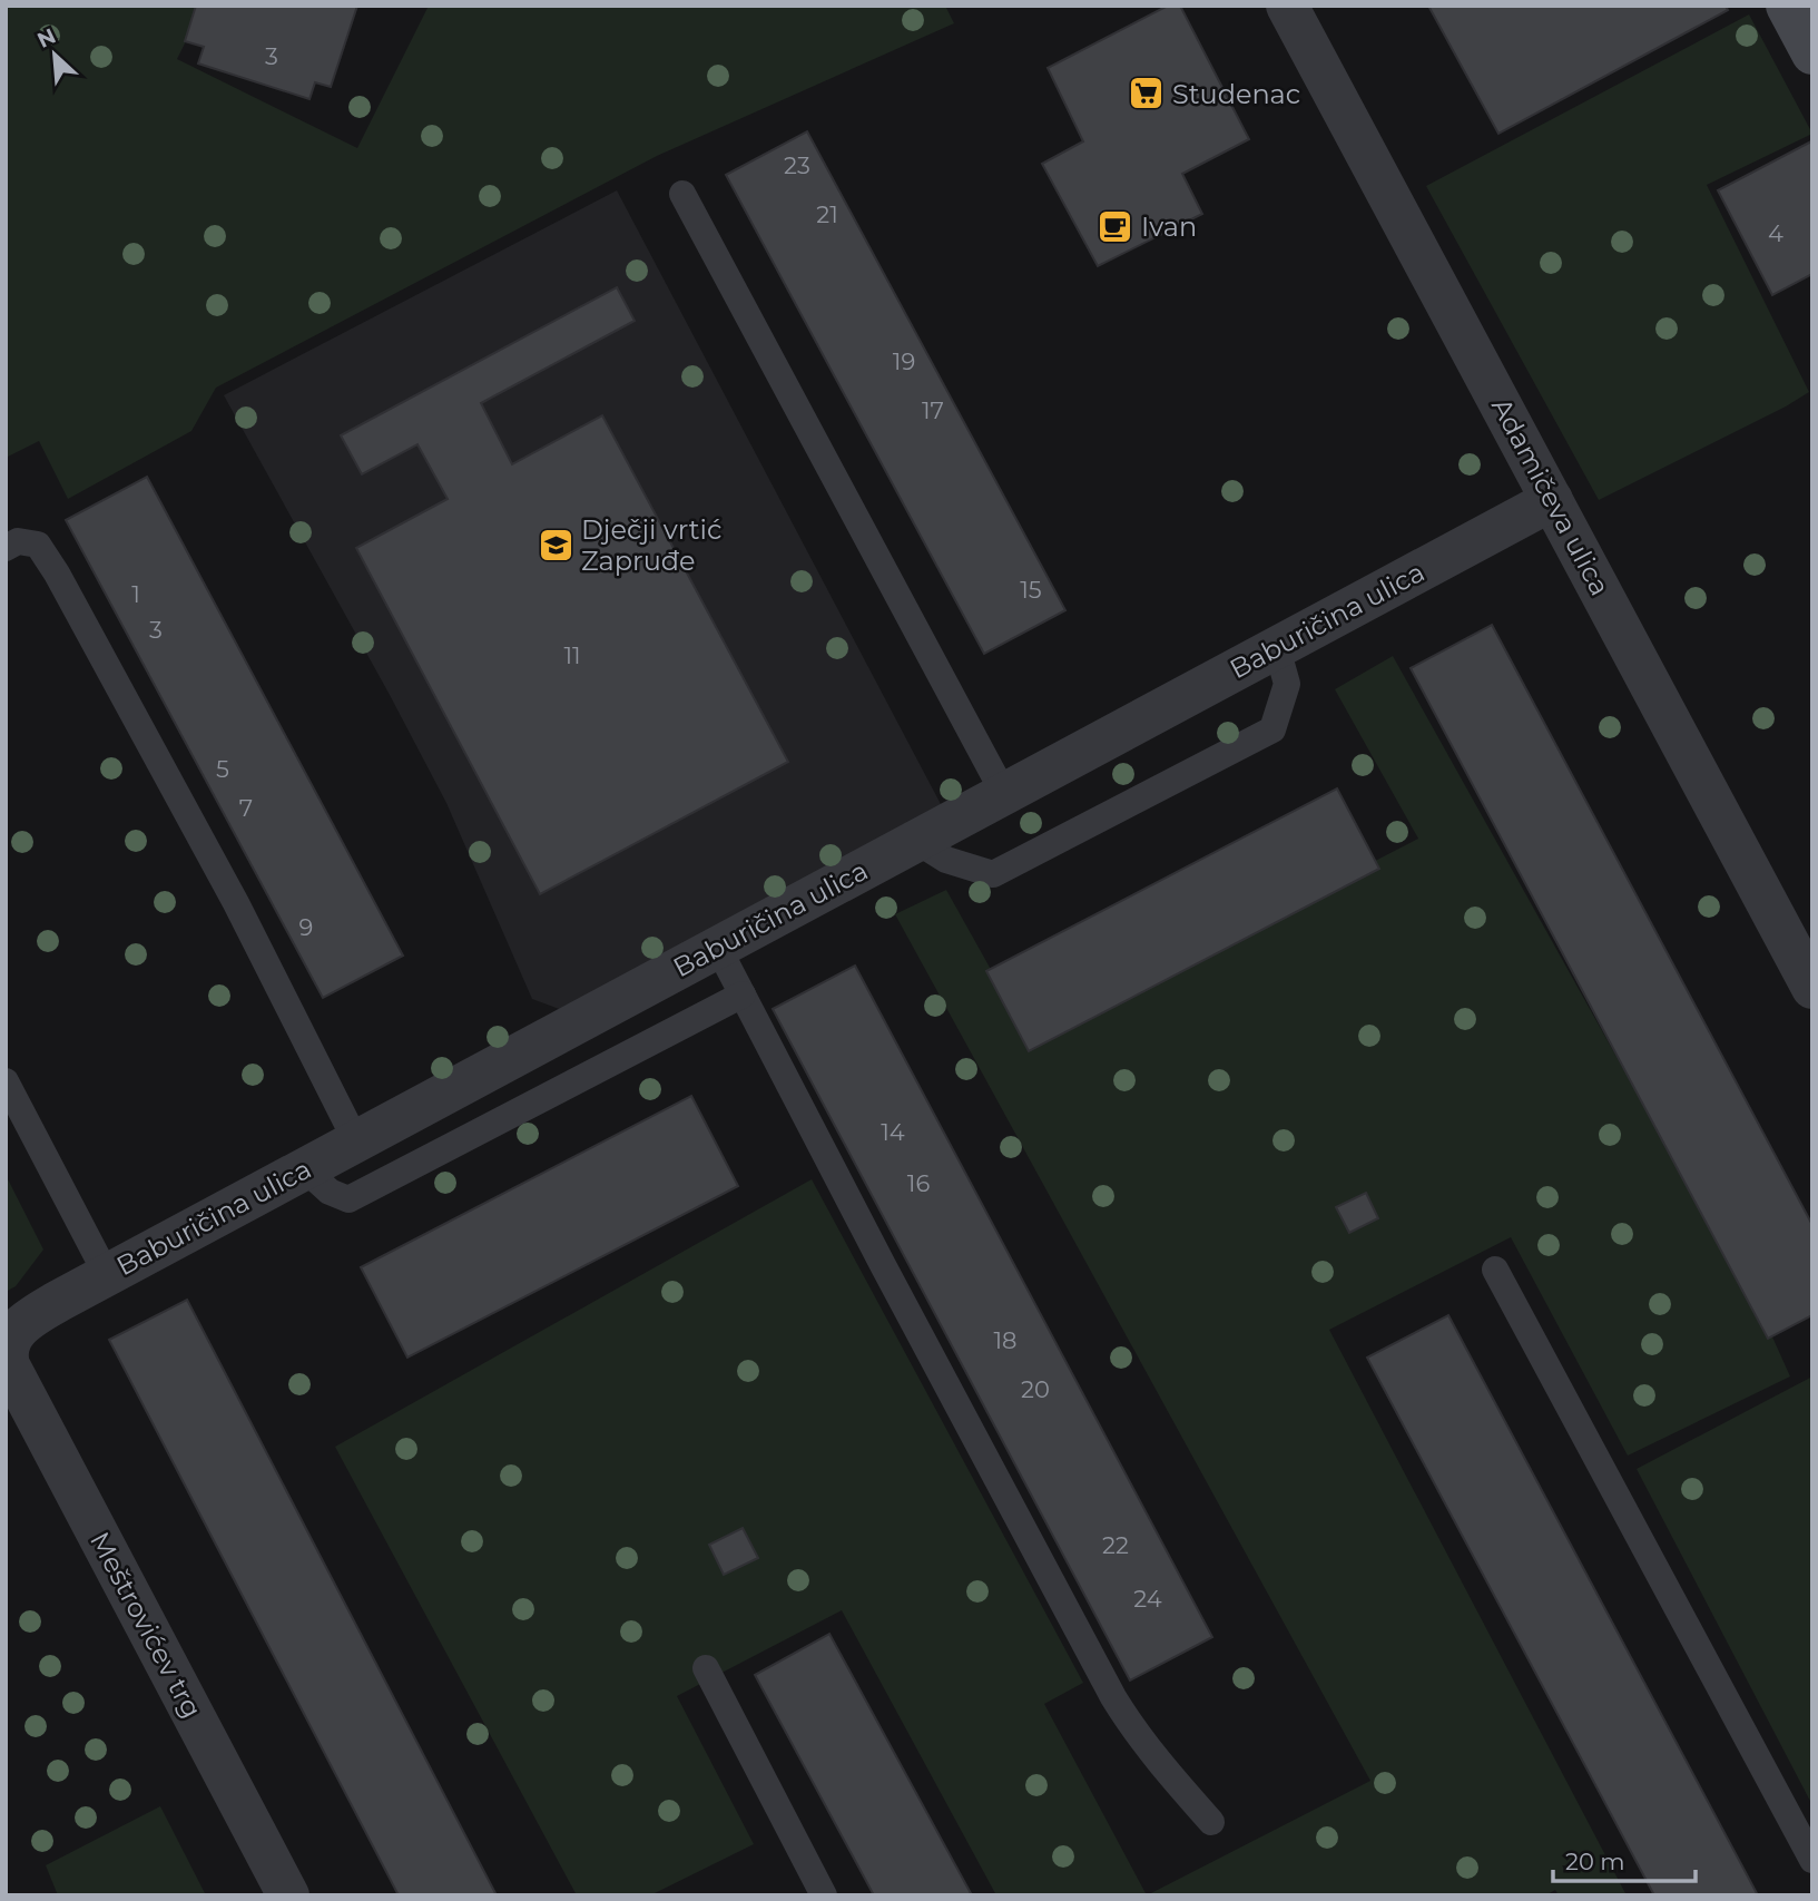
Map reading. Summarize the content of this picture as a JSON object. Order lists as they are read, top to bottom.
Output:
{
  "streets": {
    "street": ["Adamičeva ulica", "Baburičina ulica", "Meštrovićev trg"]
  },
  "crossings": [
    ["Adamičeva ulica", "Baburičina ulica"],
    ["Baburičina ulica", "Meštrovićev trg"]
  ],
  "places": {
    "supermarket": ["Studenac"],
    "cafe": ["Ivan"],
    "school or university": ["Dječji vrtić Zapruđe"]
  },
  "house_numbers": [
    "3",
    "23",
    "21",
    "4",
    "19",
    "17",
    "15",
    "1",
    "3",
    "11",
    "5",
    "7",
    "9",
    "14",
    "16",
    "18",
    "20",
    "22",
    "24"
  ],
  "scale_bar": "20 m",
  "north": "top left"
}
